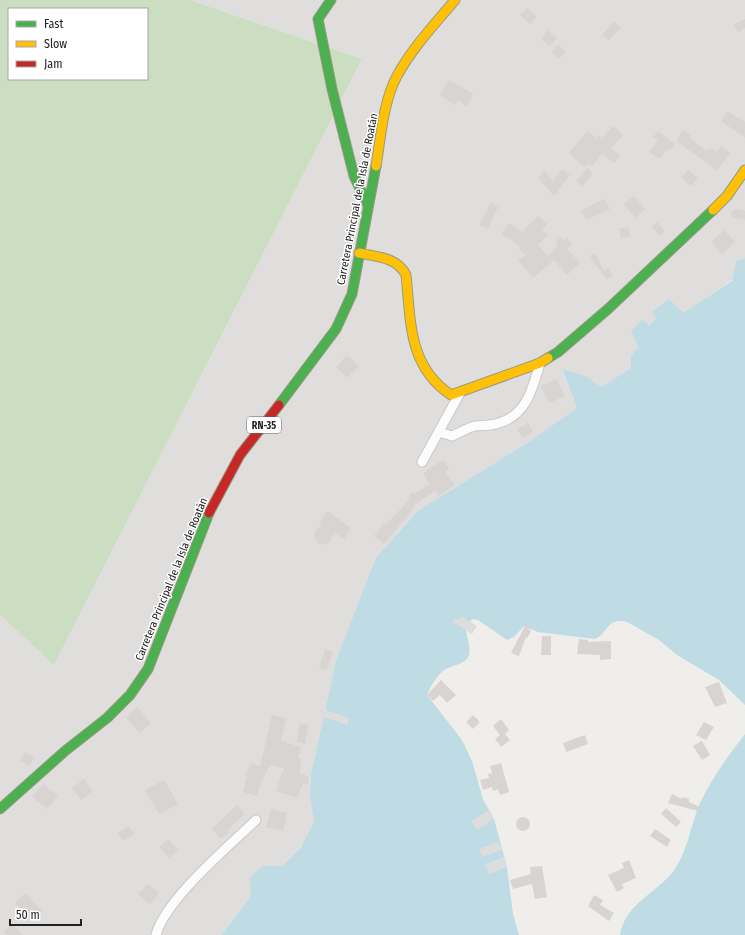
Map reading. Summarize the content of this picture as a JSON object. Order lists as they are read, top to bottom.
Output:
{
  "streets": {
    "main road": ["Carretera Principal de la Isla de Roatán", "RN-35"]
  },
  "legend": ["Fast", "Slow", "Jam"],
  "scale_bar": "50 m"
}
